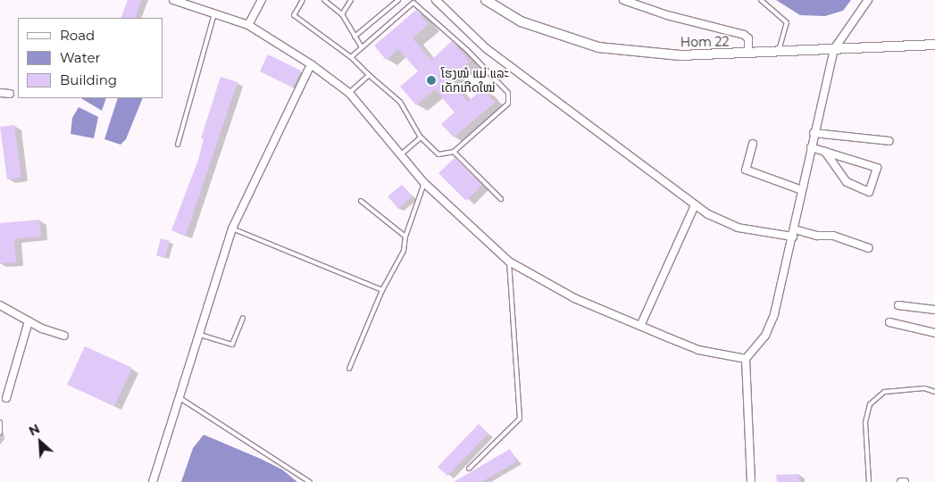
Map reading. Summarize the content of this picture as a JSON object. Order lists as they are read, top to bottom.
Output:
{
  "streets": {
    "street": ["Hom 22"]
  },
  "places": ["ໂຮງໝໍ ແມ່ ແລະ ເດັກເກີດໃໝ່"],
  "legend": ["Road", "Water", "Building"],
  "north": "top left"
}
